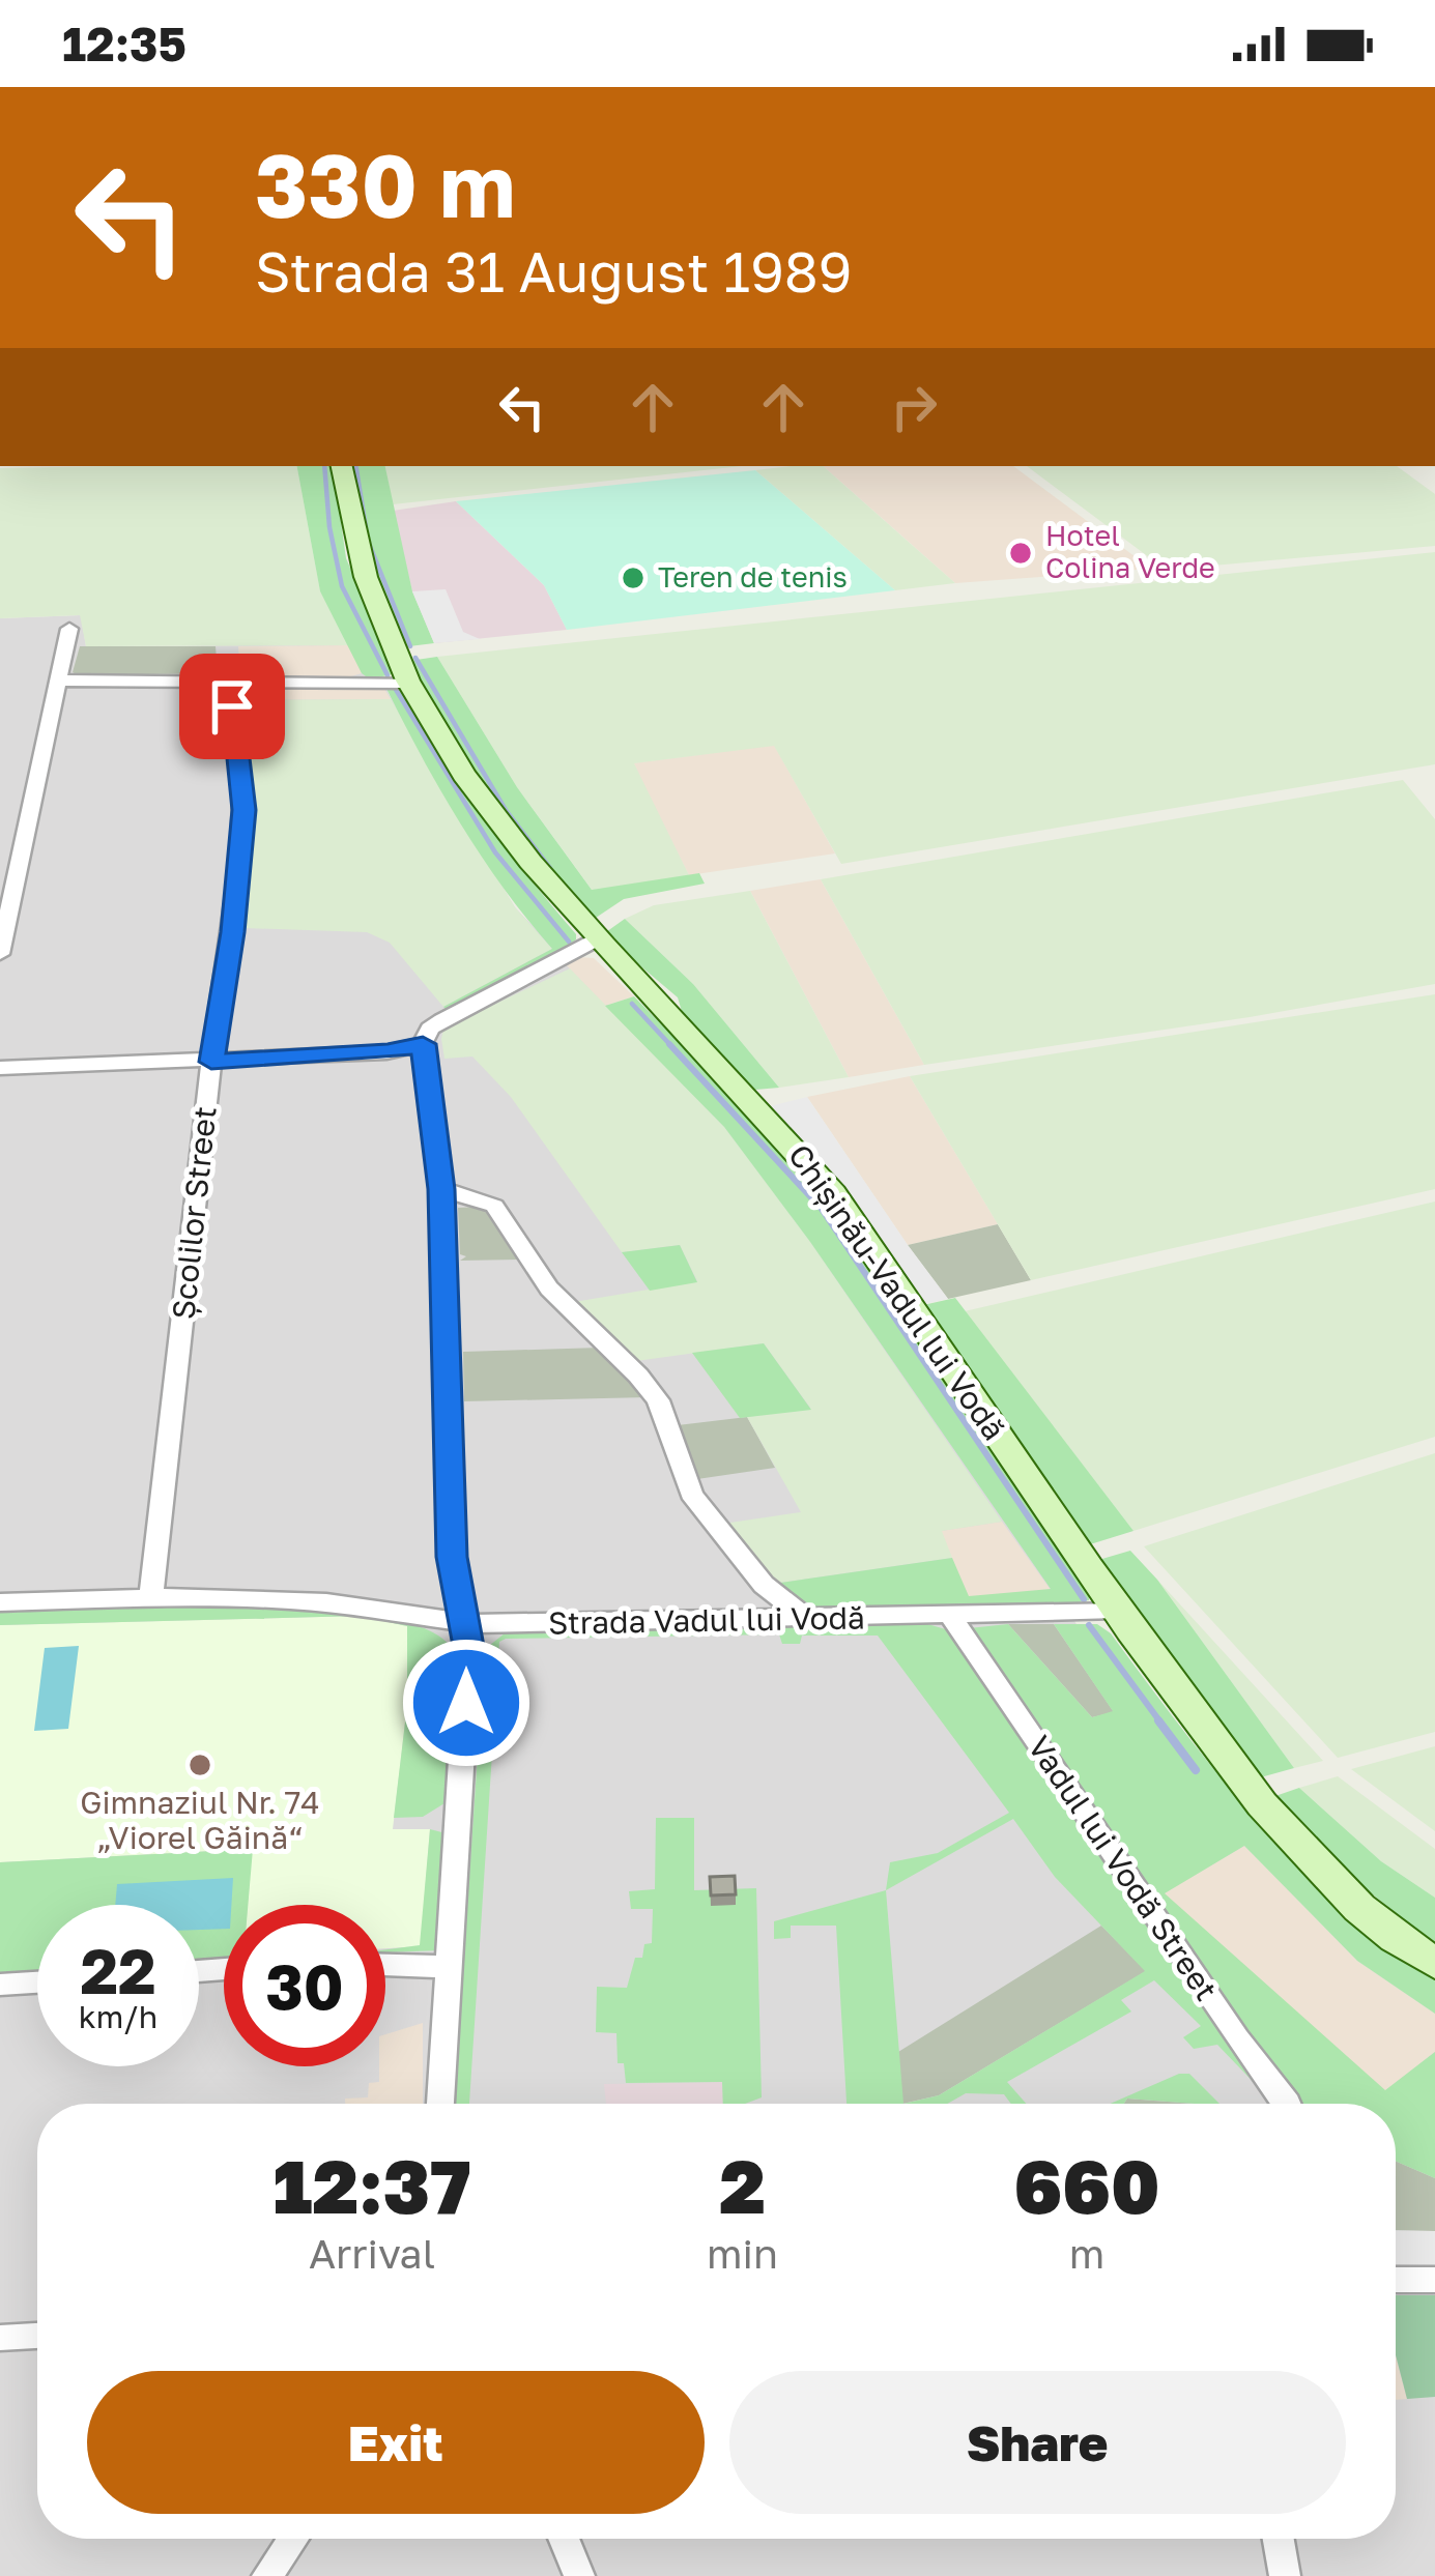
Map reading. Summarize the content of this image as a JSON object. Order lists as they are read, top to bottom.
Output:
{
  "streets": {
    "main road": ["Chișinău-Vadul lui Vodă"],
    "street": ["Școlilor Street", "Strada Vadul lui Vodă", "Vadul lui Vodă Street"]
  },
  "crossings": [
    ["Școlilor Street", "Strada Vadul lui Vodă"],
    ["Chișinău-Vadul lui Vodă", "Strada Vadul lui Vodă"],
    ["Strada Vadul lui Vodă", "Vadul lui Vodă Street"]
  ],
  "places": ["Hotel Colina Verde", "Teren de tenis", "Gimnaziul Nr. 74 „Viorel Găină“"],
  "page": {
    "status": "12:35",
    "turn": ["330 m", "Strada 31 August 1989"],
    "speed": "22 km/h",
    "limit": "30",
    "eta": [
      "12:37",
      "Arrival",
      "2",
      "min",
      "660",
      "m"
    ],
    "buttons": ["Exit", "Share"]
  }
}
